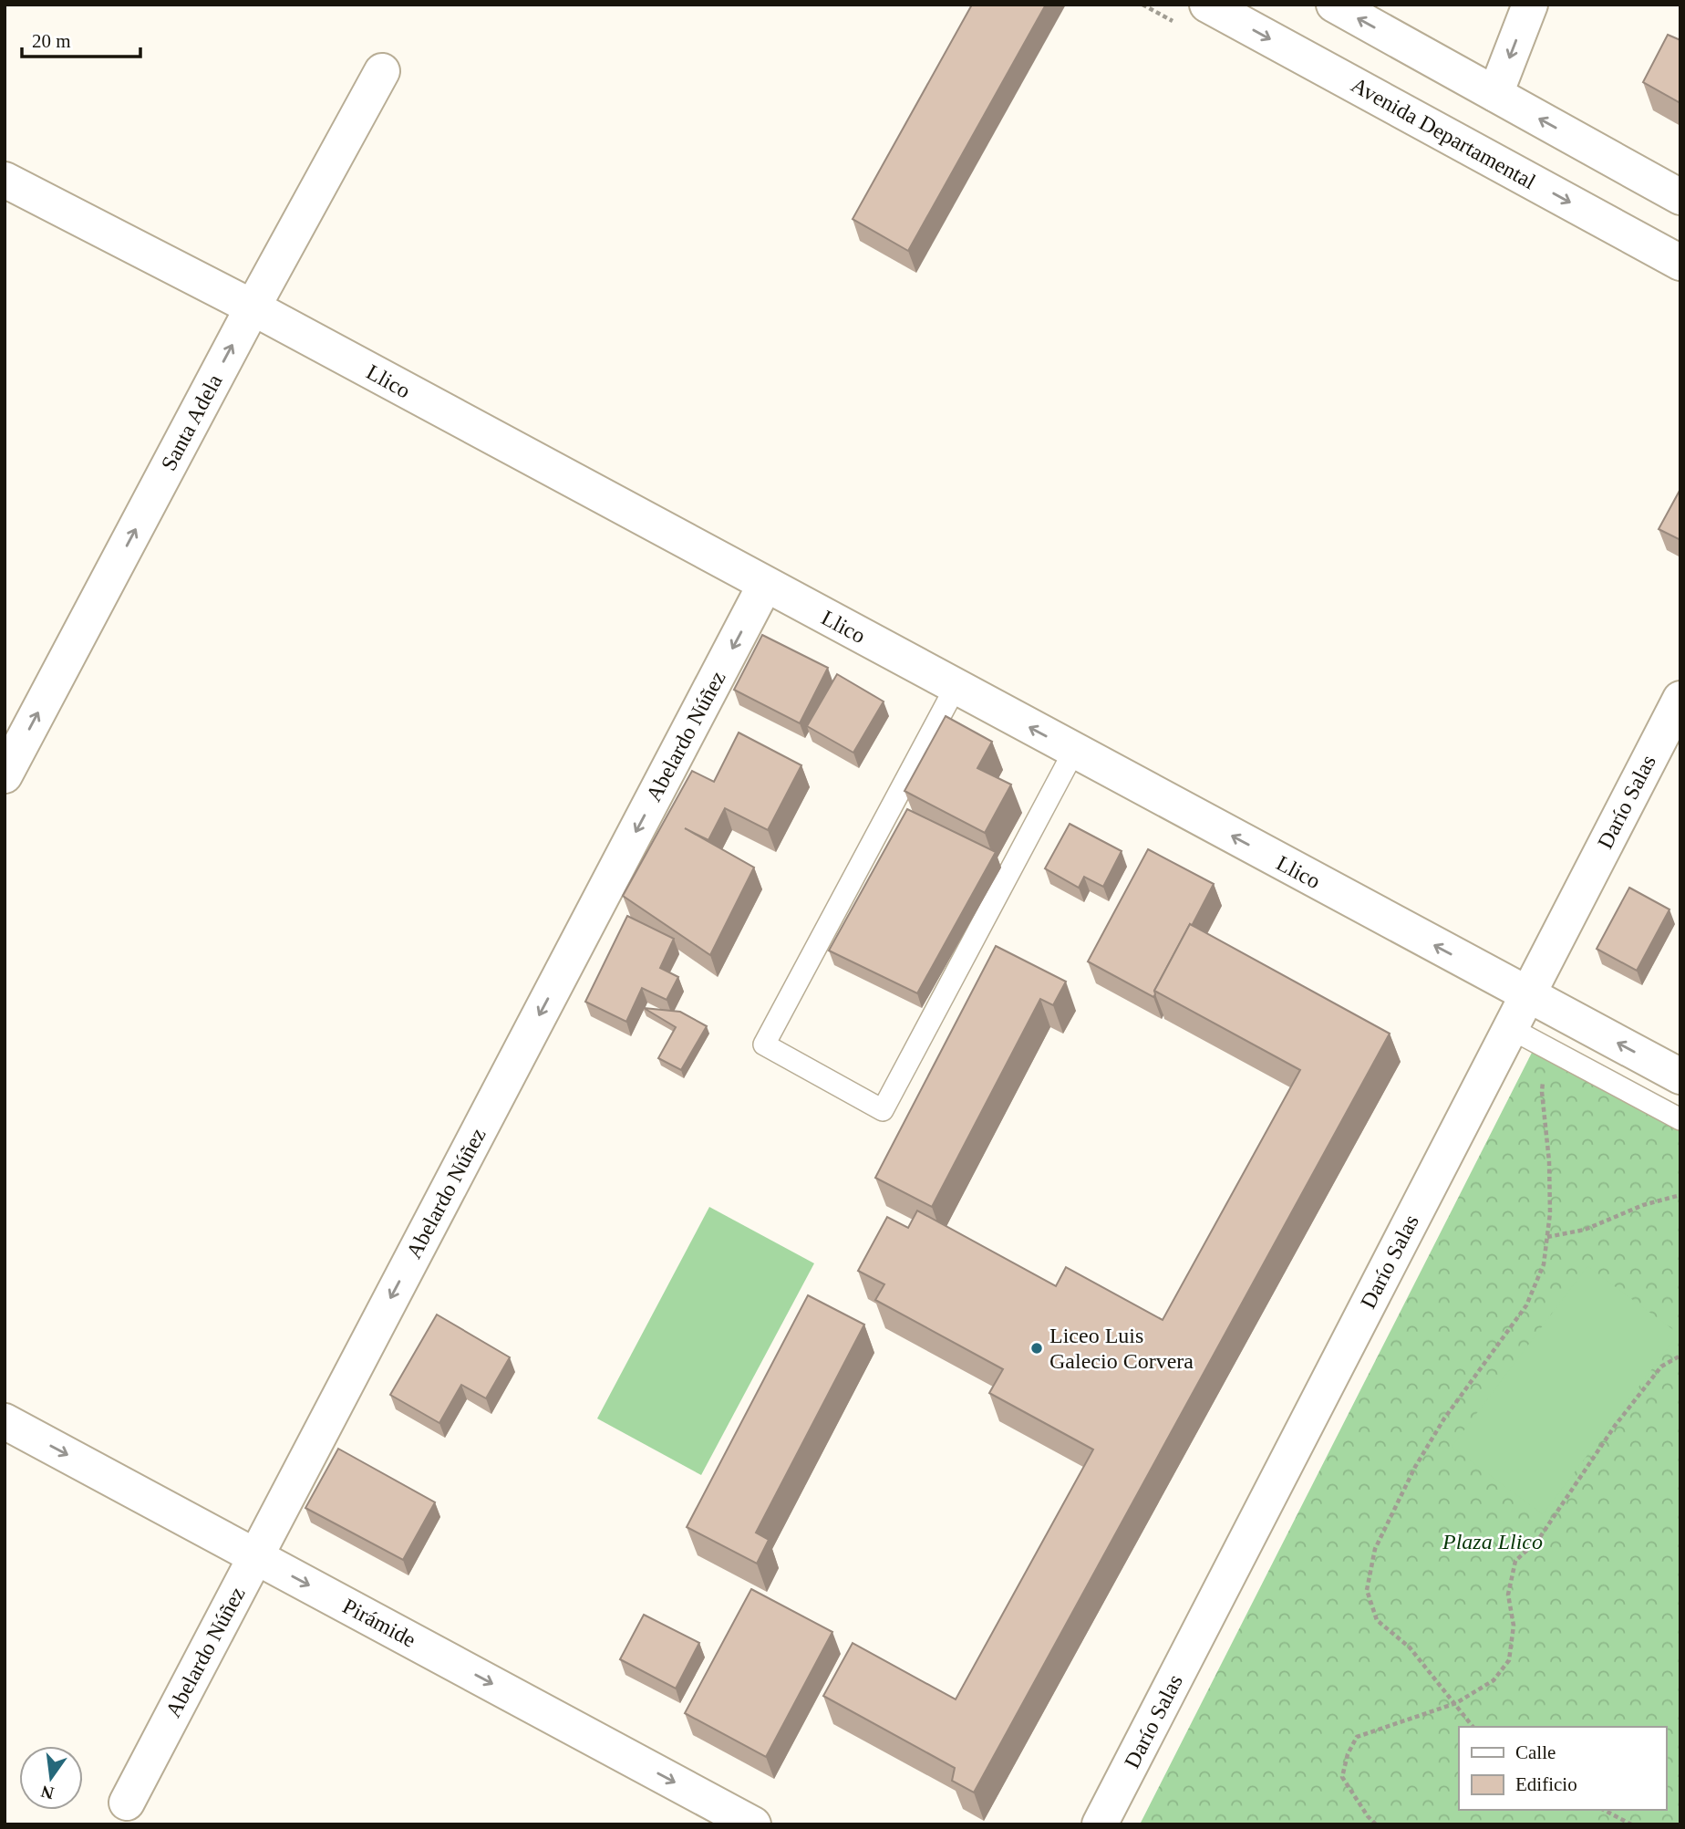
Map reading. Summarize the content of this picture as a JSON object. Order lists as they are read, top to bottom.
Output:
{
  "streets": {
    "street": [
      "Avenida Departamental",
      "Llico",
      "Santa Adela",
      "Abelardo Núñez",
      "Darío Salas",
      "Pirámide"
    ]
  },
  "crossings": [
    ["Llico", "Santa Adela"],
    ["Llico", "Abelardo Núñez"],
    ["Llico", "Darío Salas"],
    ["Abelardo Núñez", "Pirámide"]
  ],
  "one_way": [
    "Llico",
    "Santa Adela",
    "Abelardo Núñez",
    "Pirámide"
  ],
  "parks": ["Plaza Llico"],
  "places": ["Liceo Luis Galecio Corvera"],
  "legend": ["Calle", "Edificio"],
  "scale_bar": "20 m",
  "north": "bottom"
}
